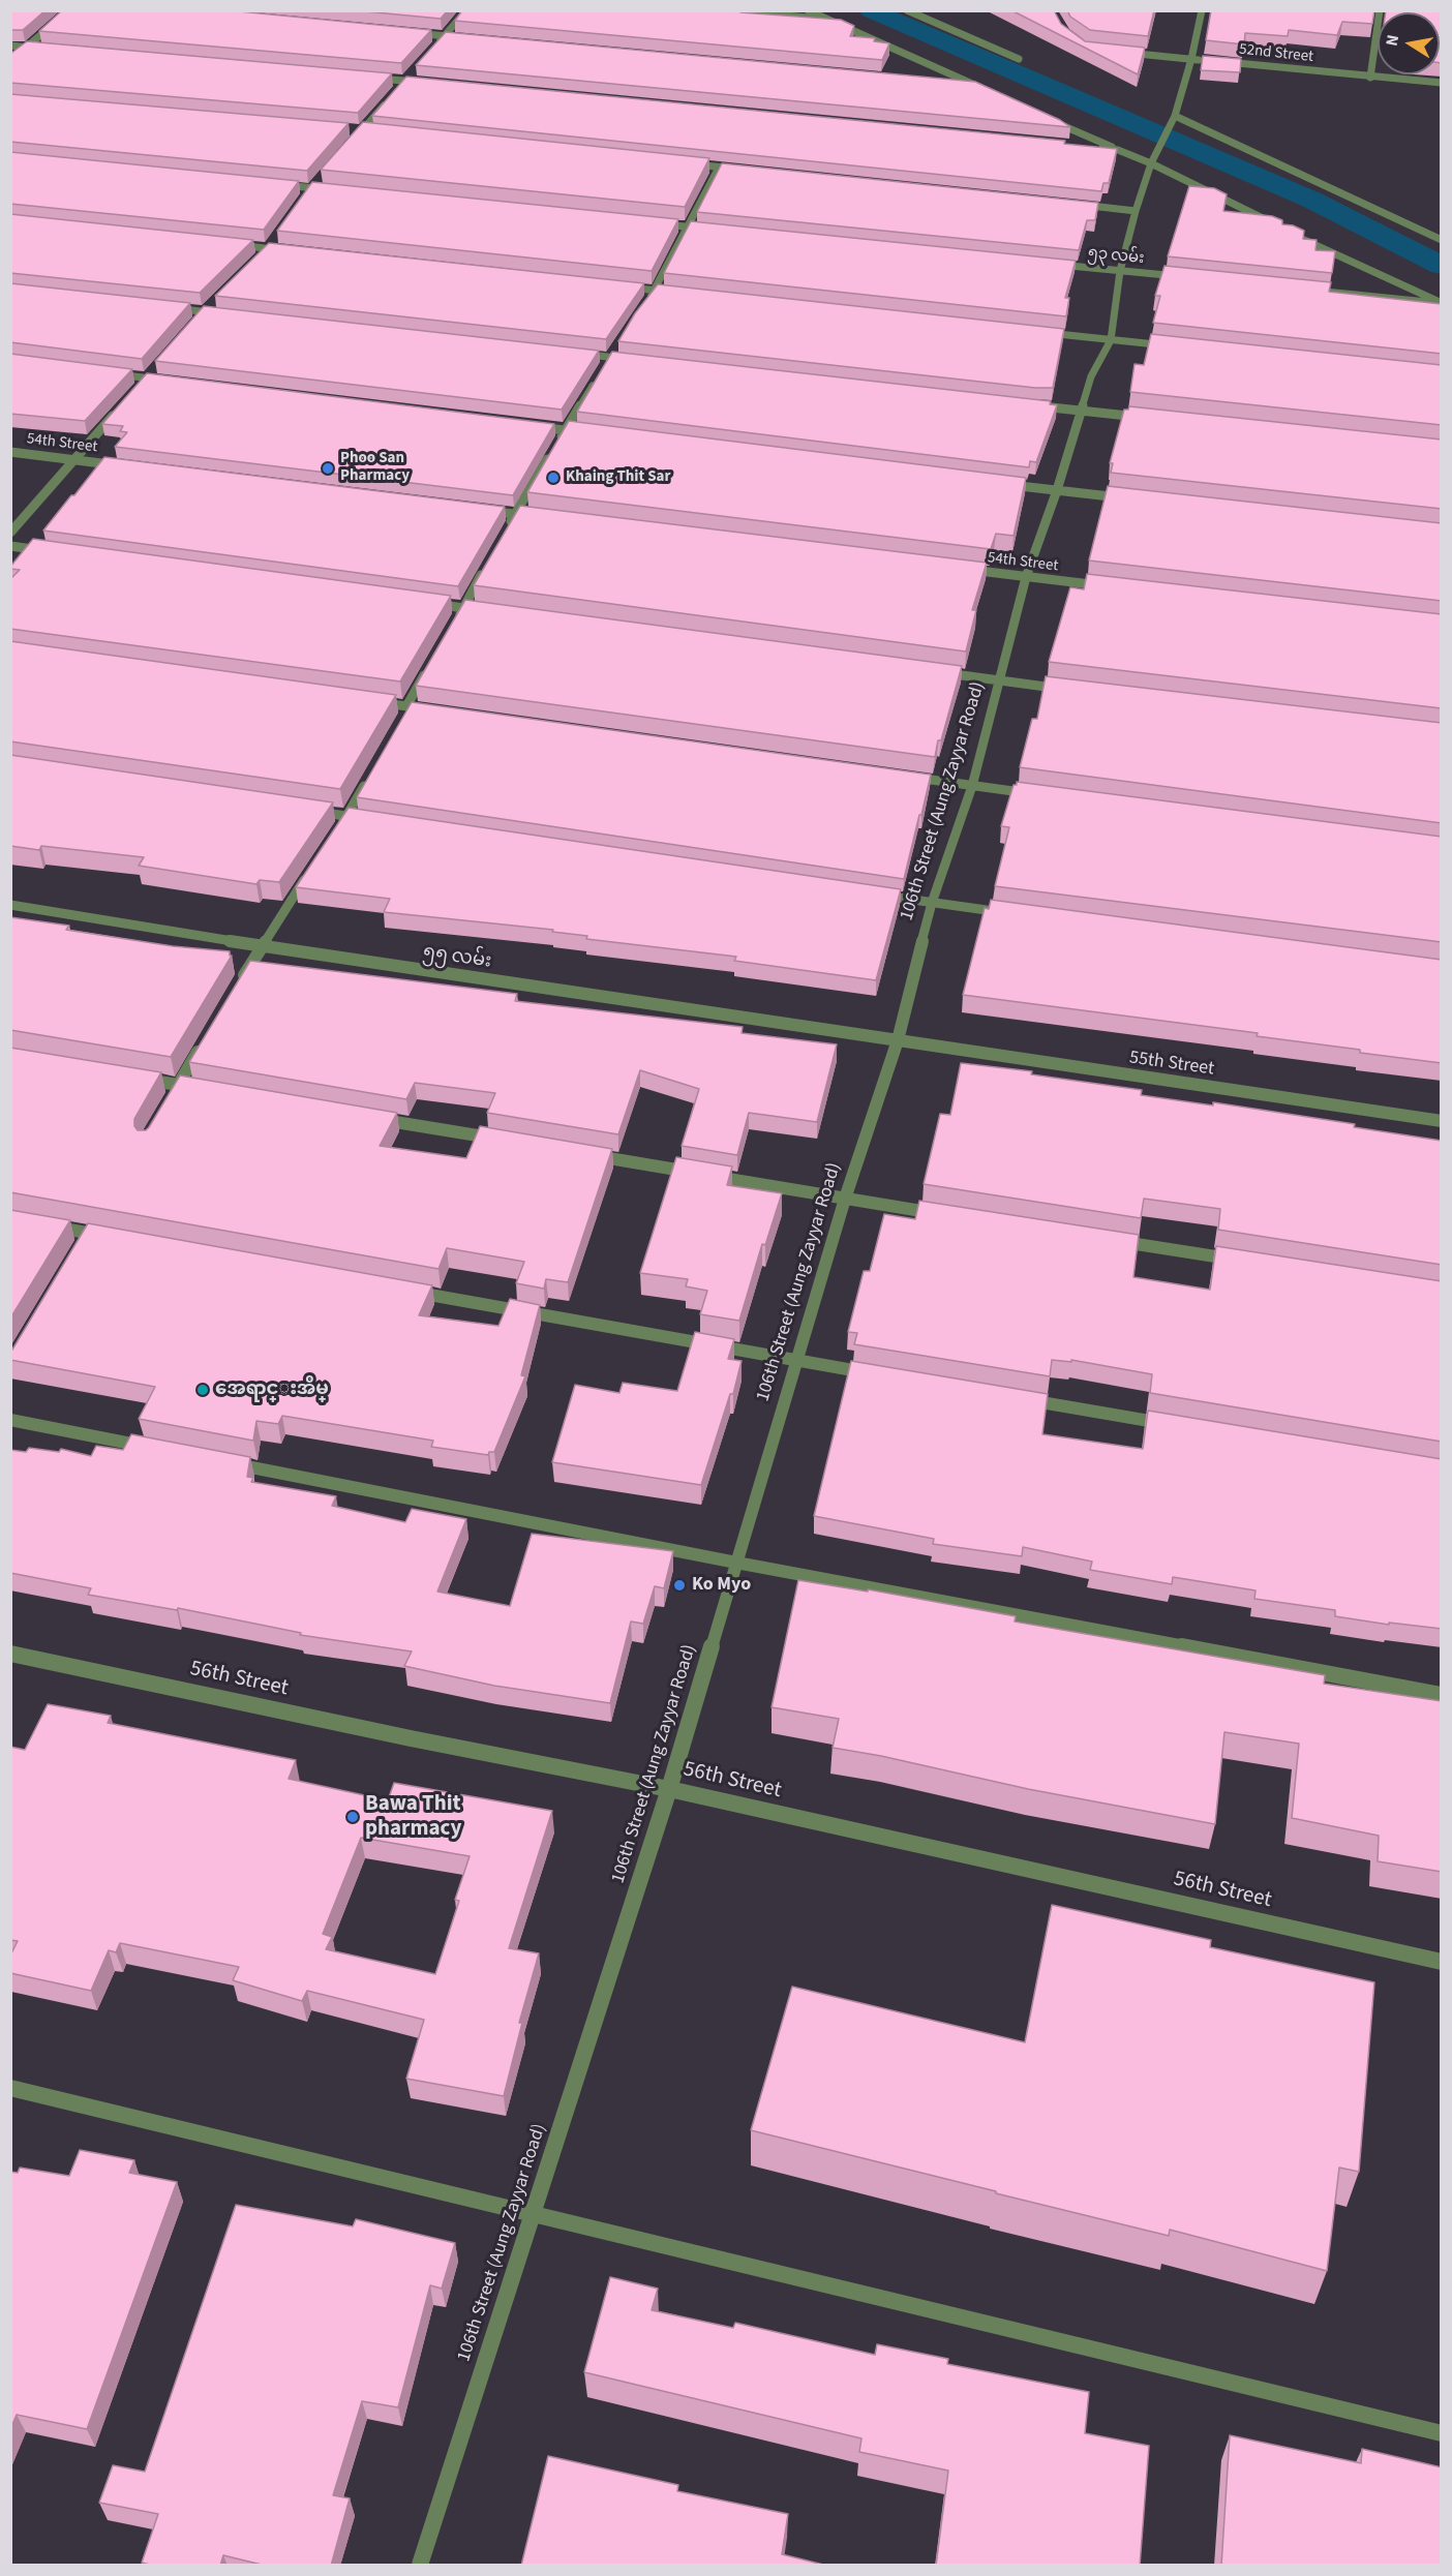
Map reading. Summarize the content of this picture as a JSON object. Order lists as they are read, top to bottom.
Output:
{
  "streets": {
    "street": [
      "52nd Street",
      "၅၃ လမ်း",
      "54th Street",
      "106th Street (Aung Zayyar Road)",
      "၅၅ လမ်း",
      "55th Street",
      "56th Street"
    ]
  },
  "crossings": [
    ["၅၃ လမ်း", "106th Street (Aung Zayyar Road)"],
    ["54th Street", "106th Street (Aung Zayyar Road)"],
    ["106th Street (Aung Zayyar Road)", "၅၅ လမ်း"],
    ["106th Street (Aung Zayyar Road)", "55th Street"],
    ["106th Street (Aung Zayyar Road)", "56th Street"],
    ["၅၅ လမ်း", "55th Street"]
  ],
  "places": [
    "Phoo San Pharmacy",
    "Khaing Thit Sar",
    "အေရာင္းအိမ္",
    "Ko Myo",
    "Bawa Thit pharmacy"
  ],
  "north": "left"
}
